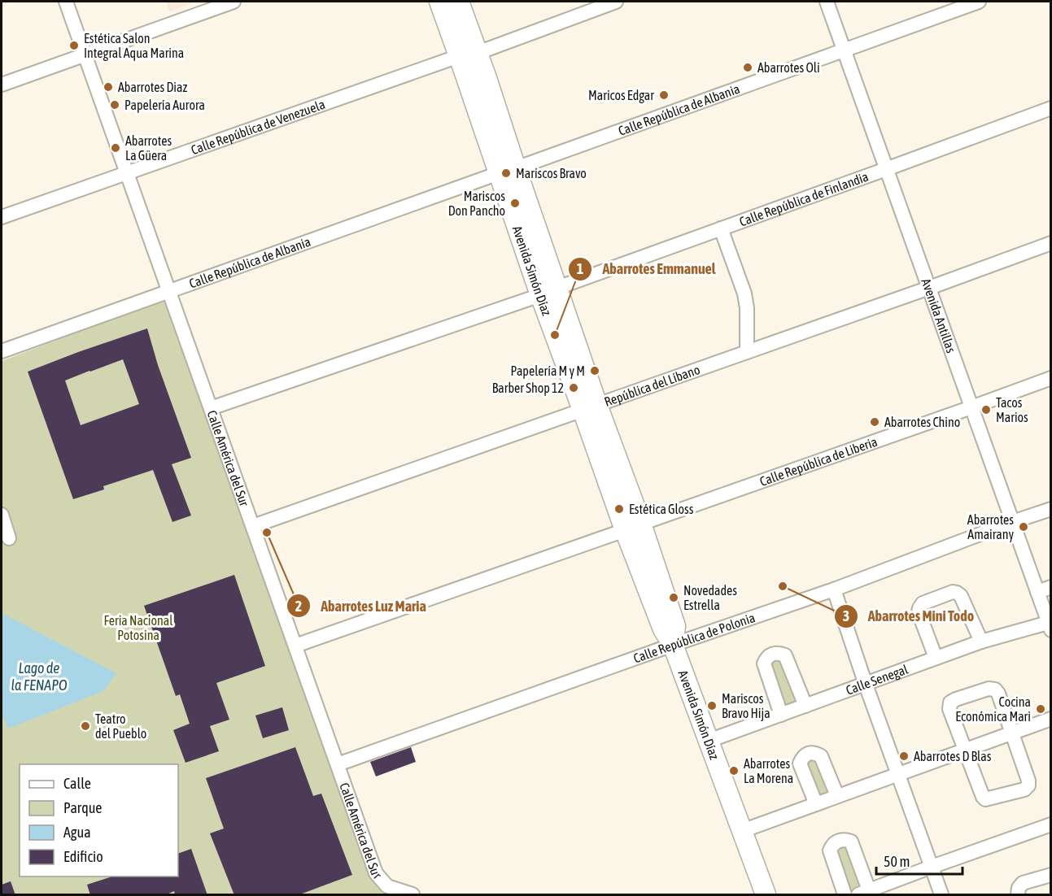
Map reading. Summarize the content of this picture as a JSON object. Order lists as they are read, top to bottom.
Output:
{
  "streets": {
    "main road": ["Avenida Simón Díaz"],
    "street": [
      "Calle República de Albania",
      "Calle República de Venezuela",
      "Calle República de Finlandia",
      "Avenida Antillas",
      "República del Líbano",
      "Calle América del Sur",
      "Calle República de Liberia",
      "Calle República de Polonia",
      "Calle Senegal"
    ]
  },
  "crossings": [
    ["Calle República de Albania", "Avenida Simón Díaz"],
    ["Calle República de Albania", "Avenida Antillas"],
    ["Calle República de Albania", "Calle América del Sur"],
    ["Calle República de Venezuela", "Avenida Simón Díaz"],
    ["Calle República de Venezuela", "Calle América del Sur"],
    ["Calle República de Finlandia", "Avenida Simón Díaz"],
    ["Calle República de Finlandia", "Avenida Antillas"],
    ["Calle República de Finlandia", "Calle América del Sur"],
    ["Avenida Simón Díaz", "República del Líbano"],
    ["Avenida Simón Díaz", "Calle República de Liberia"],
    ["Avenida Simón Díaz", "Calle República de Polonia"],
    ["Avenida Simón Díaz", "Calle Senegal"],
    ["Avenida Antillas", "República del Líbano"],
    ["Avenida Antillas", "Calle República de Liberia"],
    ["Avenida Antillas", "Calle República de Polonia"],
    ["Avenida Antillas", "Calle Senegal"],
    ["República del Líbano", "Calle América del Sur"],
    ["Calle América del Sur", "Calle República de Liberia"],
    ["Calle América del Sur", "Calle República de Polonia"]
  ],
  "water": ["Lago de la FENAPO"],
  "parks": ["Feria Nacional Potosina"],
  "places": [
    "Estética Salon Integral Aqua Marina",
    "Abarrotes Oli",
    "Abarrotes Diaz",
    "Maricos Edgar",
    "Papelería Aurora",
    "Abarrotes La Güera",
    "Mariscos Bravo",
    "Mariscos Don Pancho",
    "Abarrotes Emmanuel",
    "Papelería M y M",
    "Barber Shop 12",
    "Tacos Marios",
    "Abarrotes Chino",
    "Estética Gloss",
    "Abarrotes Amairany",
    "Abarrotes Luz Maria",
    "Abarrotes Mini Todo",
    "Novedades Estrella",
    "Mariscos Bravo Hija",
    "Cocina Económica Mari",
    "Teatro del Pueblo",
    "Abarrotes D Blas",
    "Abarrotes La Morena"
  ],
  "legend": [
    "Calle",
    "Parque",
    "Agua",
    "Edificio"
  ],
  "scale_bar": "50 m"
}
